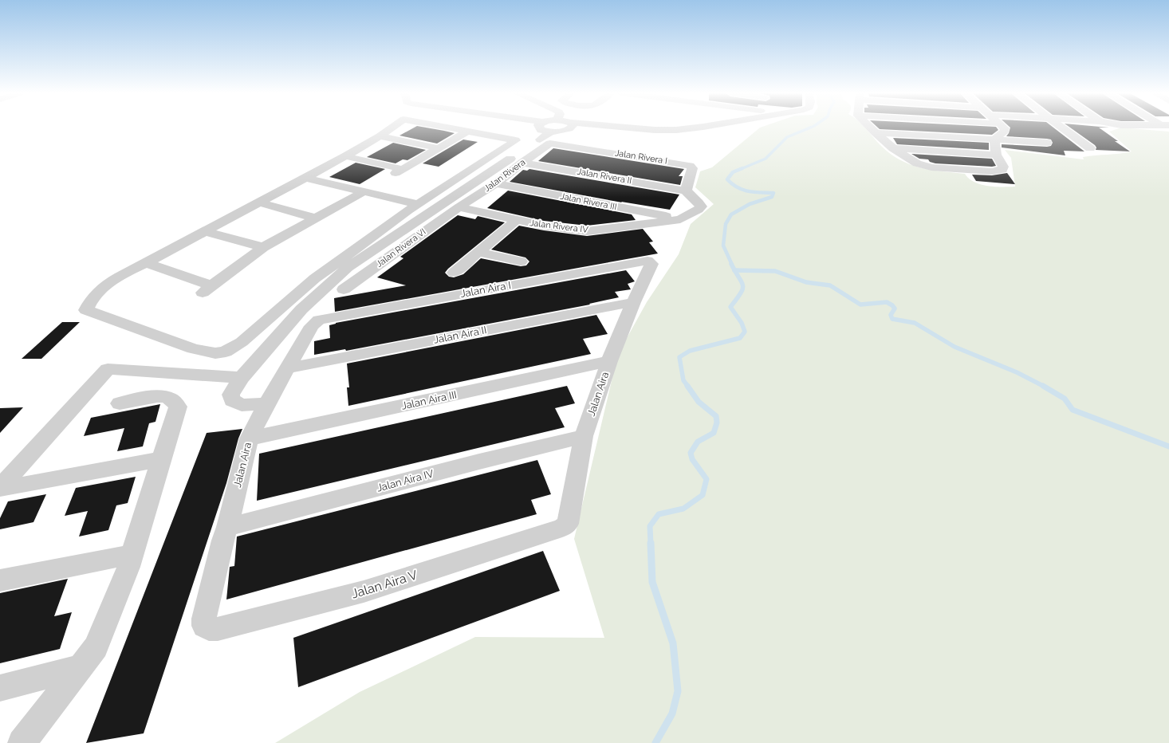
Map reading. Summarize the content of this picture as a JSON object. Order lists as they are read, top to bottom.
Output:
{
  "streets": {
    "street": [
      "Jalan Rivera I",
      "Jalan Rivera",
      "Jalan Rivera II",
      "Jalan Rivera III",
      "Jalan Rivera IV",
      "Jalan Rivera VI",
      "Jalan Aira I",
      "Jalan Aira II",
      "Jalan Aira",
      "Jalan Aira III",
      "Jalan Aira IV",
      "Jalan Aira V"
    ]
  },
  "crossings": [
    ["Jalan Rivera I", "Jalan Rivera"],
    ["Jalan Rivera I", "Jalan Rivera II"],
    ["Jalan Rivera", "Jalan Rivera II"],
    ["Jalan Rivera", "Jalan Rivera III"],
    ["Jalan Rivera", "Jalan Rivera IV"],
    ["Jalan Rivera", "Jalan Rivera VI"],
    ["Jalan Rivera III", "Jalan Rivera IV"],
    ["Jalan Rivera IV", "Jalan Rivera VI"],
    ["Jalan Aira I", "Jalan Aira"],
    ["Jalan Aira II", "Jalan Aira"],
    ["Jalan Aira", "Jalan Aira III"],
    ["Jalan Aira", "Jalan Aira IV"],
    ["Jalan Aira", "Jalan Aira V"]
  ]
}
